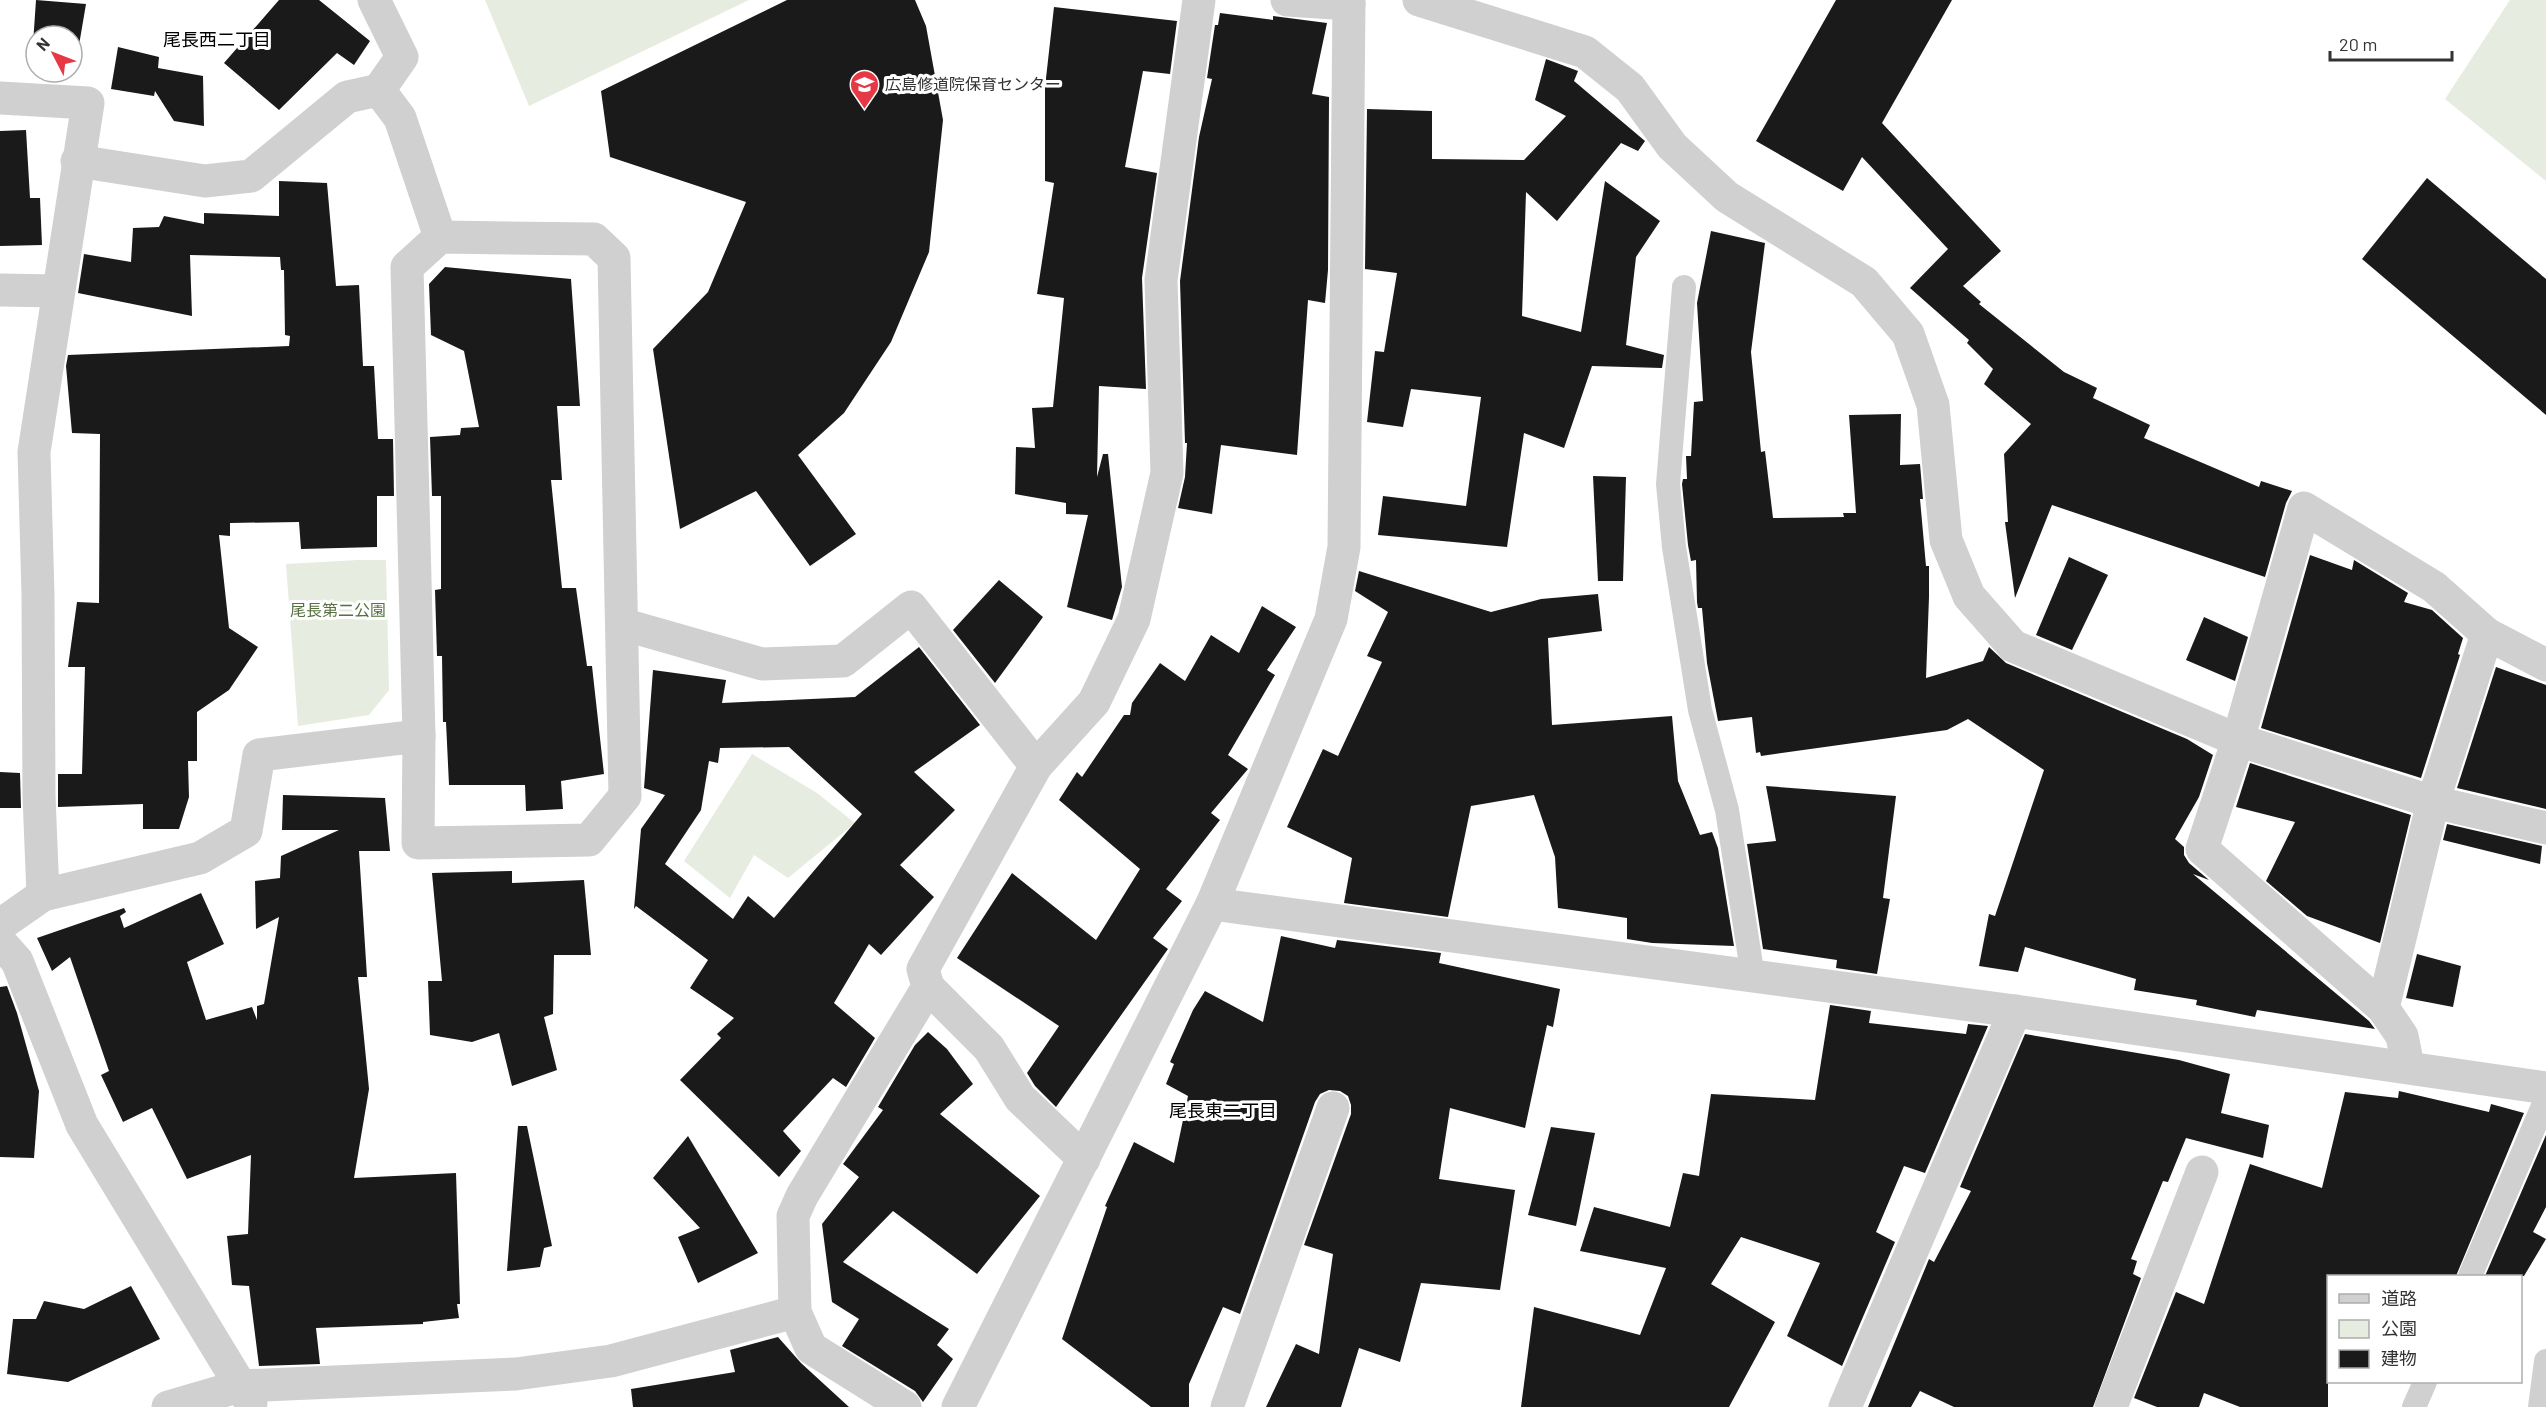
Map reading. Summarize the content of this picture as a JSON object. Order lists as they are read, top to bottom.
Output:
{
  "districts": ["尾長西二丁目", "尾長東二丁目"],
  "parks": ["尾長第二公園"],
  "places": {
    "school or university": ["広島修道院保育センター"]
  },
  "legend": ["道路", "公園", "建物"],
  "scale_bar": "20 m",
  "north": "top left"
}
